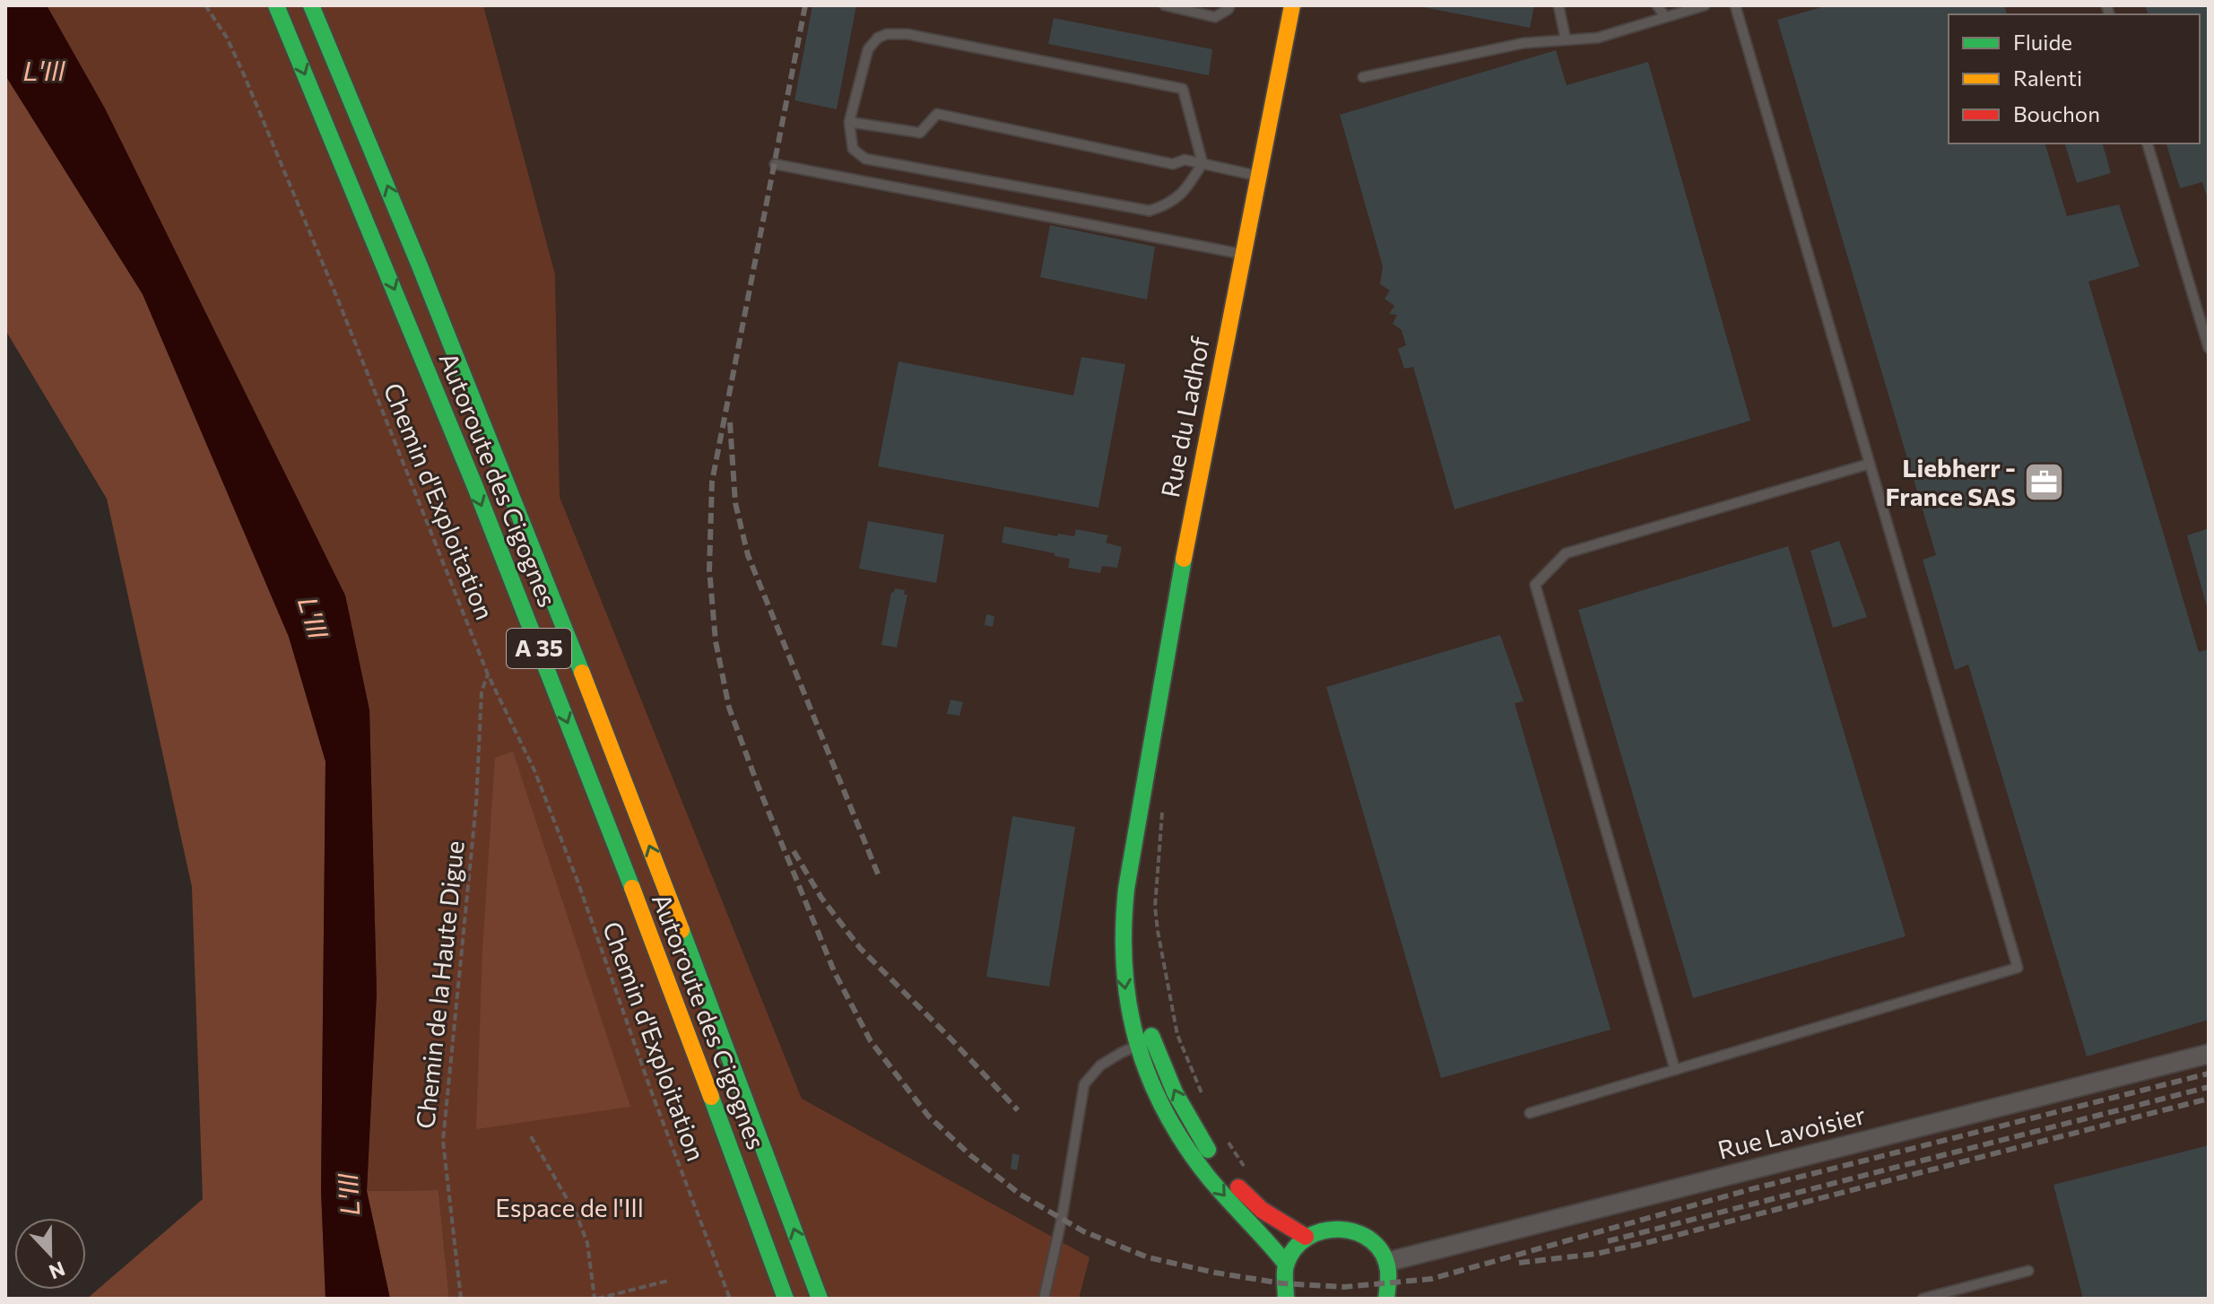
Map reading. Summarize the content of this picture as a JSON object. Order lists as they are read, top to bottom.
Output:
{
  "streets": {
    "main road": ["Rue du Ladhof", "Autoroute des Cigognes", "A 35"],
    "street": ["Rue Lavoisier"],
    "path": ["Chemin d'Exploitation", "Chemin de la Haute Digue"]
  },
  "crossings": [
    ["Chemin d'Exploitation", "Chemin de la Haute Digue"]
  ],
  "water": ["L'Ill"],
  "parks": ["Espace de l'Ill"],
  "places": {
    "office": ["Liebherr - France SAS"]
  },
  "legend": ["Fluide", "Ralenti", "Bouchon"],
  "north": "bottom"
}
